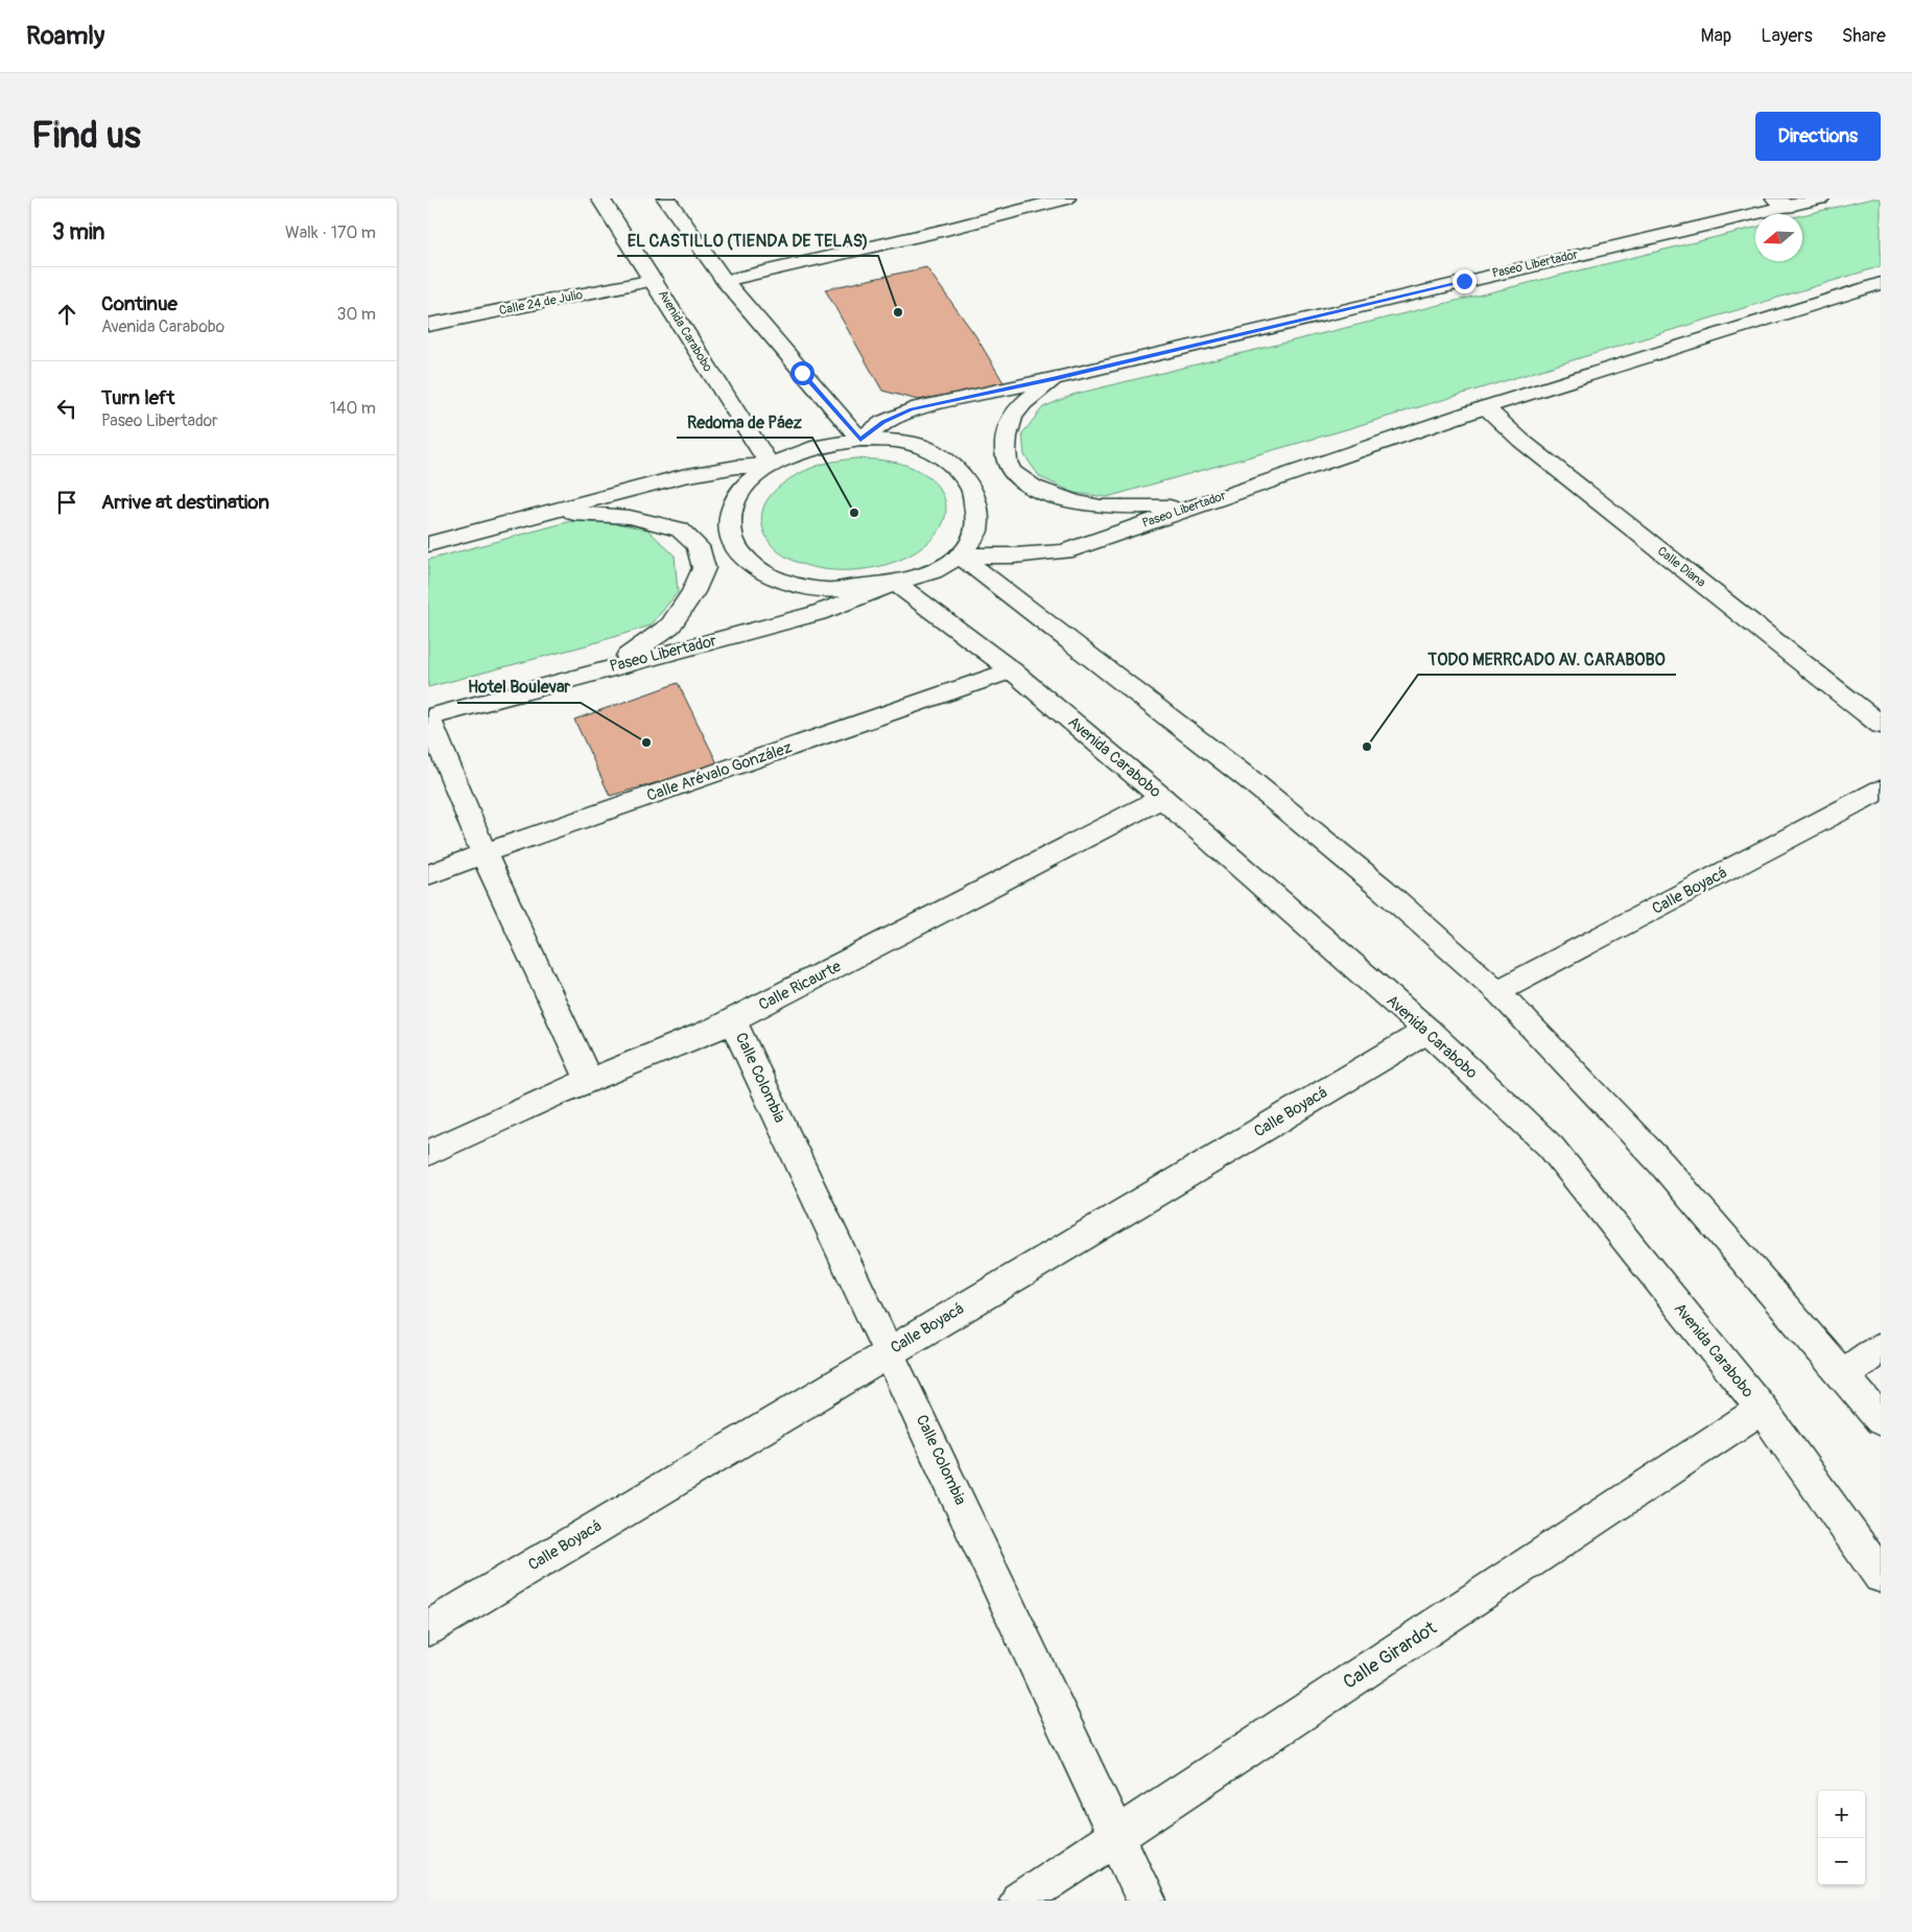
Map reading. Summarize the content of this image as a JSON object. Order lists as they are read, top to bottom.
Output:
{
  "streets": {
    "main road": [
      "Paseo Libertador",
      "Calle 24 de Julio",
      "Avenida Carabobo",
      "Calle Diana",
      "Calle Arévalo González",
      "Calle Boyacá",
      "Calle Ricaurte",
      "Calle Colombia",
      "Calle Girardot"
    ]
  },
  "crossings": [
    ["Paseo Libertador", "Avenida Carabobo"],
    ["Paseo Libertador", "Calle Diana"],
    ["Calle 24 de Julio", "Avenida Carabobo"],
    ["Avenida Carabobo", "Calle Arévalo González"],
    ["Avenida Carabobo", "Calle Boyacá"],
    ["Avenida Carabobo", "Calle Ricaurte"],
    ["Avenida Carabobo", "Calle Girardot"],
    ["Calle Boyacá", "Calle Colombia"],
    ["Calle Ricaurte", "Calle Colombia"],
    ["Calle Colombia", "Calle Girardot"]
  ],
  "places": [
    "EL CASTILLO (TIENDA DE TELAS)",
    "Redoma de Páez",
    "Hotel Boulevar",
    "TODO MERRCADO AV. CARABOBO"
  ],
  "north": "left",
  "page": {
    "header": "Roamly",
    "nav": ["Map", "Layers", "Share"],
    "buttons": "Directions",
    "title": "Find us",
    "heading": ["3 min", "Walk · 170 m"],
    "list": [
      ["Continue", "Avenida Carabobo", "30 m"],
      ["Turn left", "Paseo Libertador", "140 m"],
      "Arrive at destination"
    ],
    "map_buttons": ["+", "−"]
  }
}
